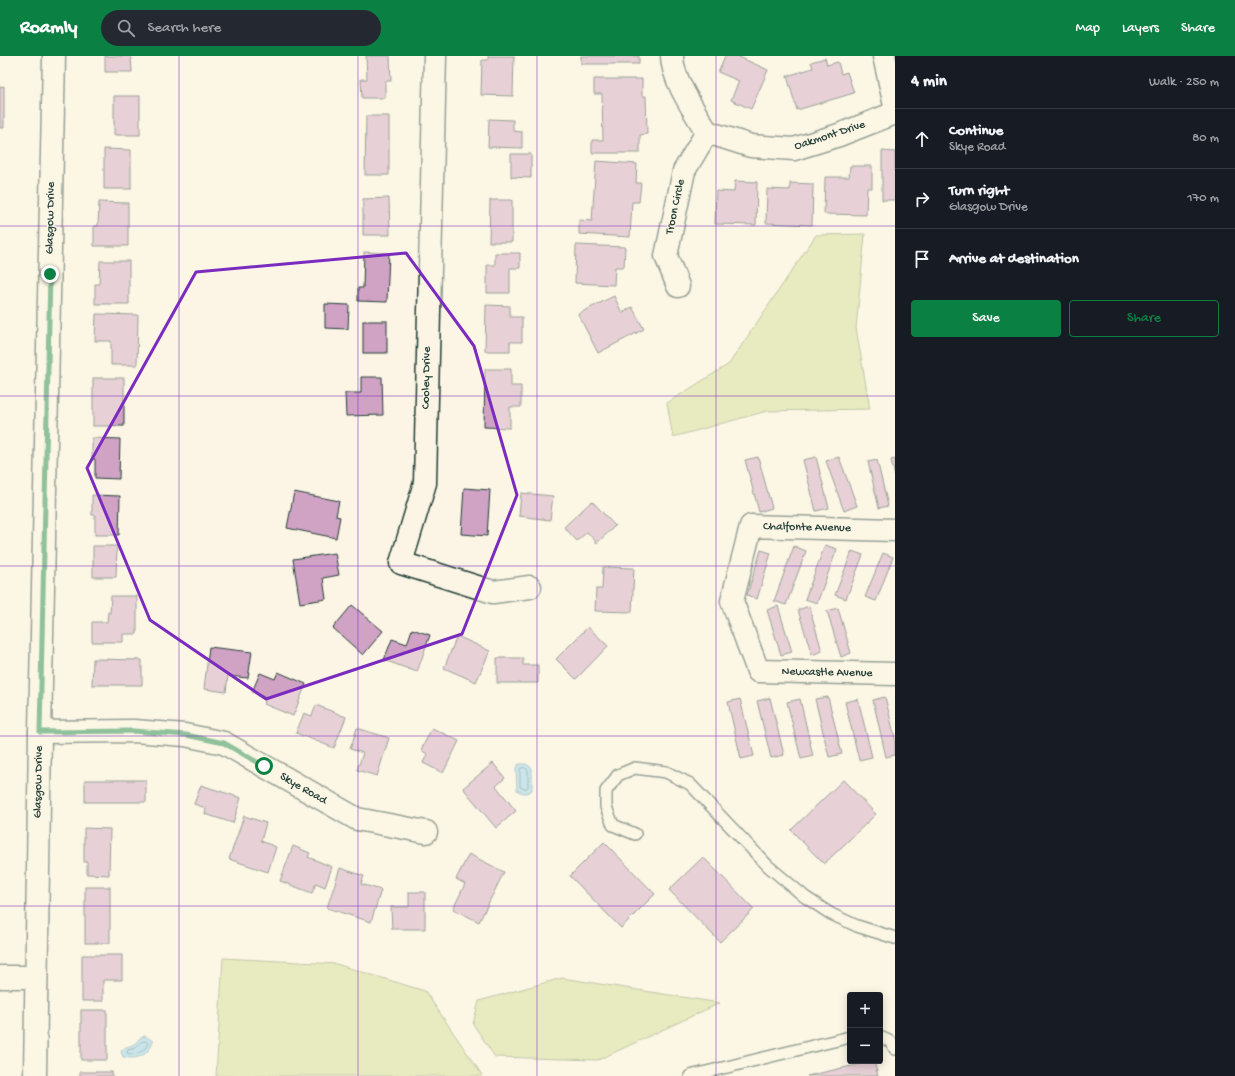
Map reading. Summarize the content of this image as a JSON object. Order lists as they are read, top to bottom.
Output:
{
  "streets": {
    "street": [
      "Oakmont Drive",
      "Troon Circle",
      "Glasgow Drive",
      "Cooley Drive",
      "Chalfonte Avenue",
      "Newcastle Avenue",
      "Skye Road"
    ]
  },
  "crossings": [
    ["Oakmont Drive", "Troon Circle"],
    ["Glasgow Drive", "Skye Road"],
    ["Chalfonte Avenue", "Newcastle Avenue"]
  ],
  "page": {
    "header": "Roamly",
    "search": "Search here",
    "nav": ["Map", "Layers", "Share"],
    "heading": ["4 min", "Walk · 250 m"],
    "list": [
      ["Continue", "Skye Road", "80 m"],
      ["Turn right", "Glasgow Drive", "170 m"],
      "Arrive at destination"
    ],
    "buttons": ["Save", "Share"],
    "map_buttons": ["+", "−"]
  }
}
